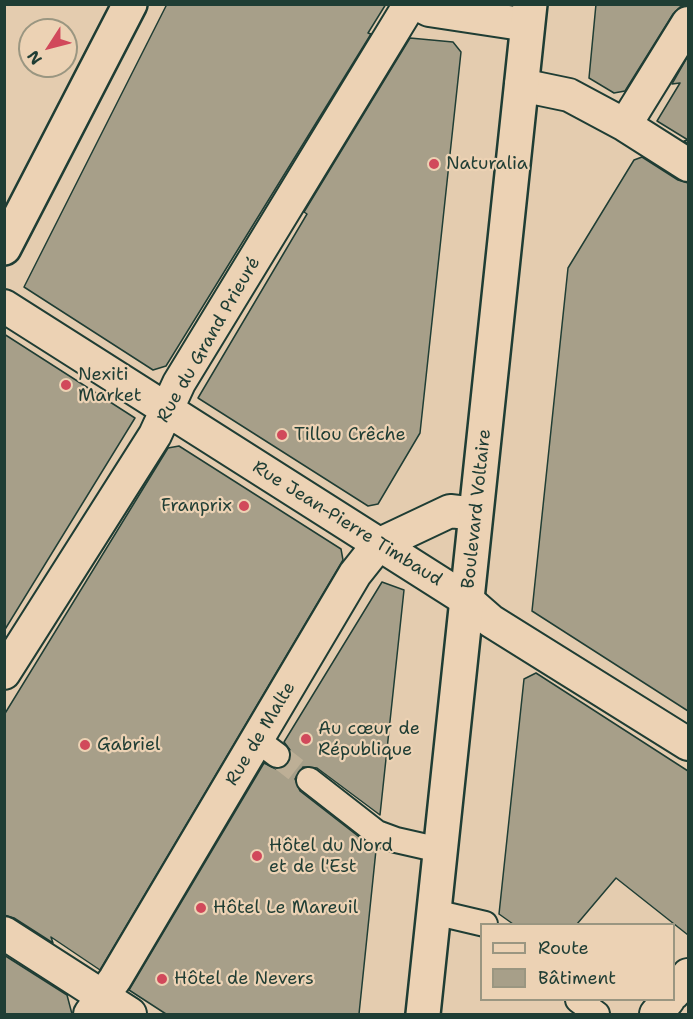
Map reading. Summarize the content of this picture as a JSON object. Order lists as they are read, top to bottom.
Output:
{
  "streets": {
    "main road": ["Boulevard Voltaire"],
    "street": ["Rue du Grand Prieuré", "Rue Jean-Pierre Timbaud", "Rue de Malte"]
  },
  "crossings": [
    ["Rue du Grand Prieuré", "Rue Jean-Pierre Timbaud"],
    ["Boulevard Voltaire", "Rue Jean-Pierre Timbaud"],
    ["Boulevard Voltaire", "Rue de Malte"],
    ["Rue Jean-Pierre Timbaud", "Rue de Malte"]
  ],
  "places": [
    "Naturalia",
    "Nexiti Market",
    "Tillou Crêche",
    "Franprix",
    "Au cœur de République",
    "Gabriel",
    "Hôtel du Nord et de l'Est",
    "Hôtel Le Mareuil",
    "Hôtel de Nevers"
  ],
  "legend": ["Route", "Bâtiment"],
  "north": "bottom left"
}
